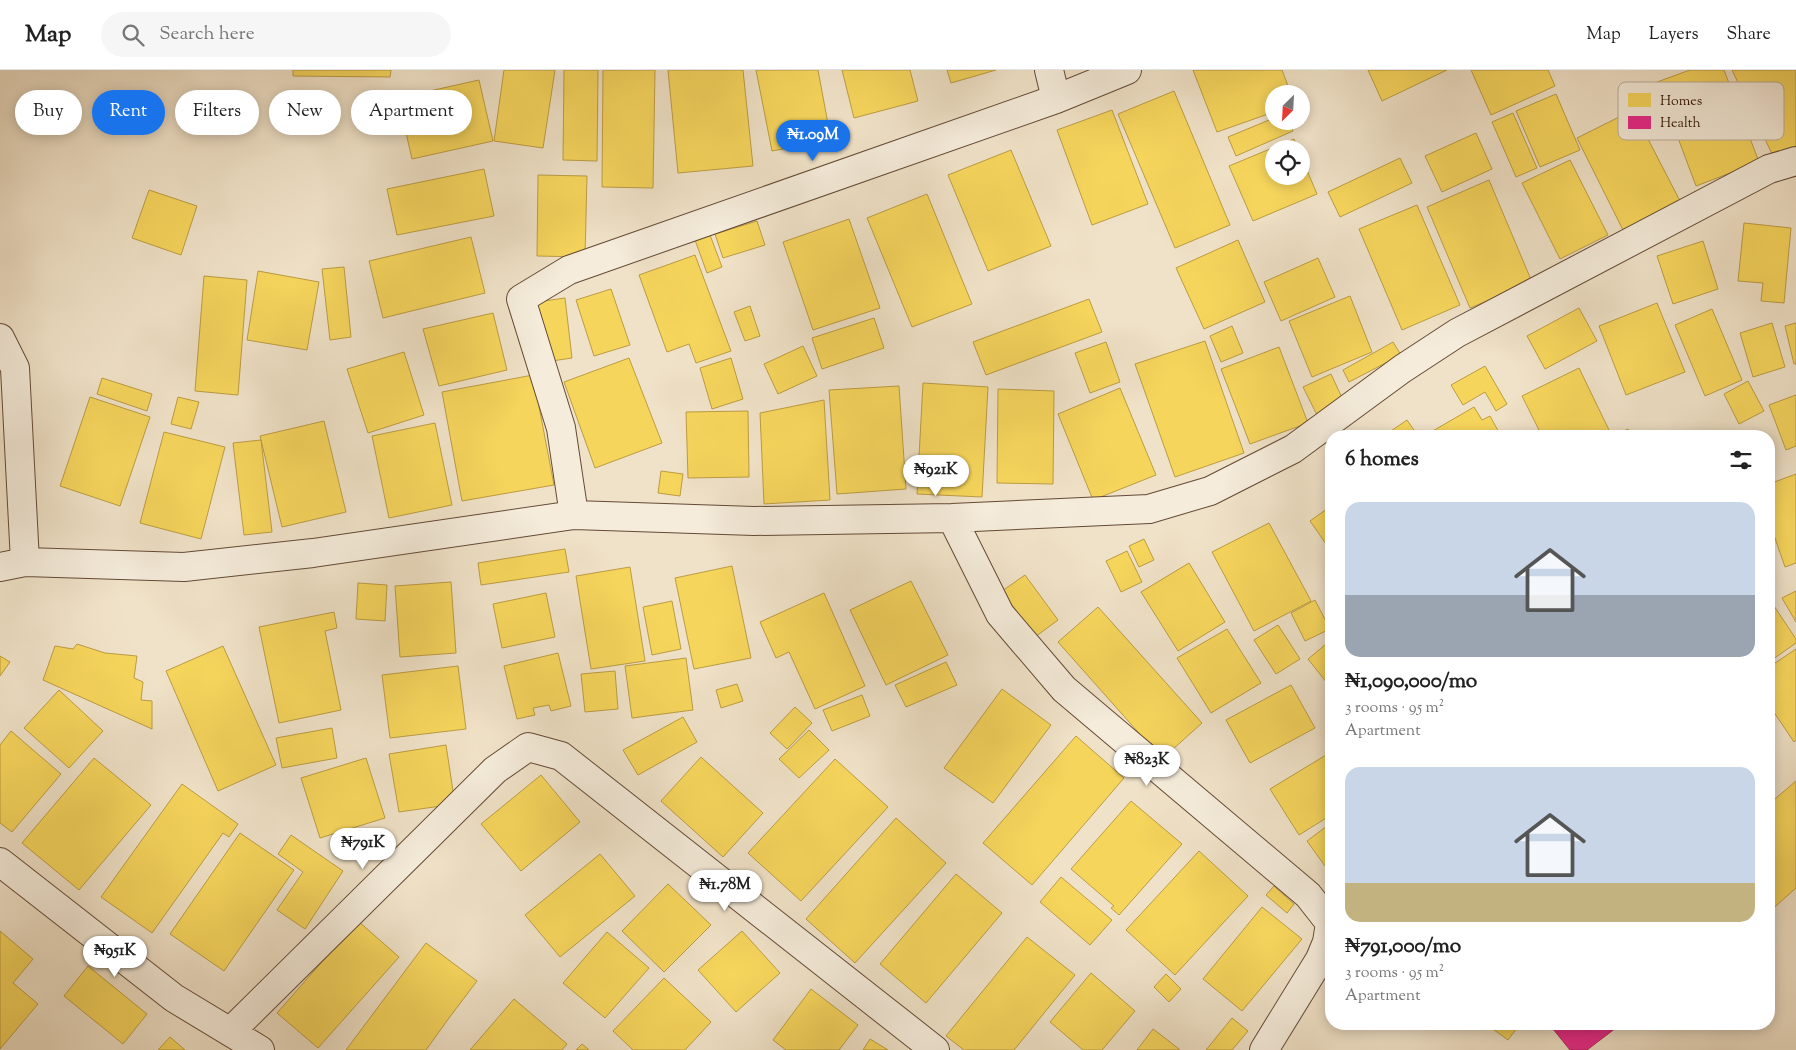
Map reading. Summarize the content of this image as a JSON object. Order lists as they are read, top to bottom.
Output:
{
  "legend": ["Homes", "Health"],
  "north": "bottom left",
  "page": {
    "header": "Map",
    "search": "Search here",
    "nav": ["Map", "Layers", "Share"],
    "chip": [
      "Buy",
      "Rent",
      "Filters",
      "New",
      "Apartment"
    ],
    "price": [
      "₦1.09M",
      "₦921K",
      "₦823K",
      "₦791K",
      "₦1.78M",
      "₦951K"
    ],
    "heading": "6 homes",
    "list": [
      {
        "name": "₦1,090,000/mo",
        "note": "3 rooms · 95 m² · Apartment"
      },
      {
        "name": "₦791,000/mo",
        "note": "3 rooms · 95 m² · Apartment"
      }
    ]
  }
}
